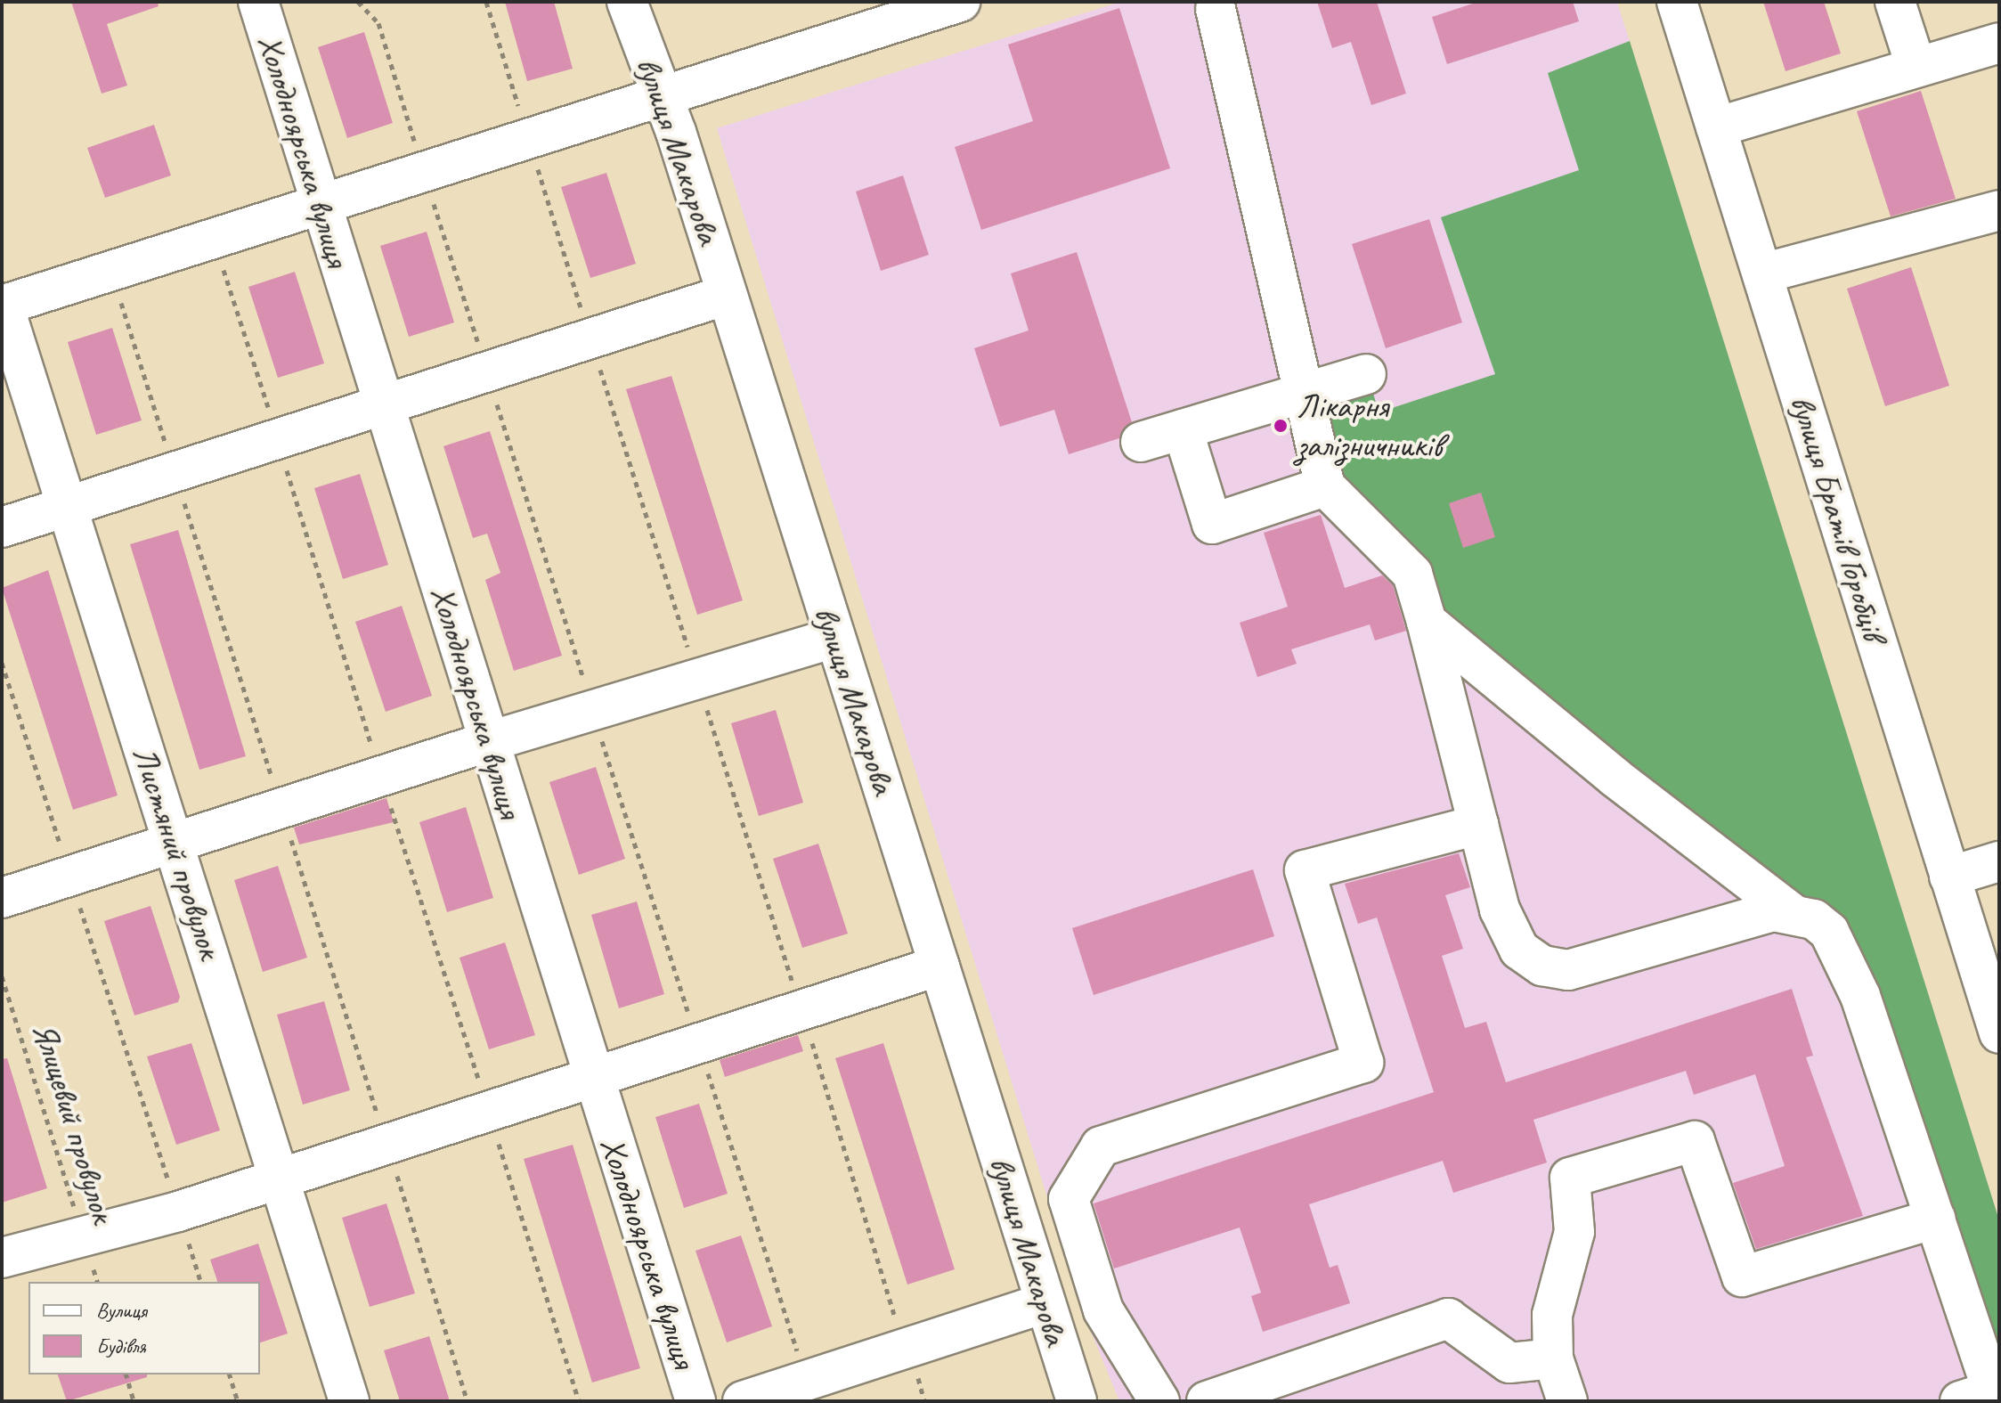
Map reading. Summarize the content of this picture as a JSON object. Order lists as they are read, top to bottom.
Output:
{
  "streets": {
    "street": [
      "Холодноярська вулиця",
      "вулиця Макарова",
      "вулиця Братів Горобців",
      "Листяний провулок"
    ],
    "path": ["Ялицевий провулок"]
  },
  "places": ["Лікарня залізничників"],
  "legend": ["Вулиця", "Будівля"]
}
